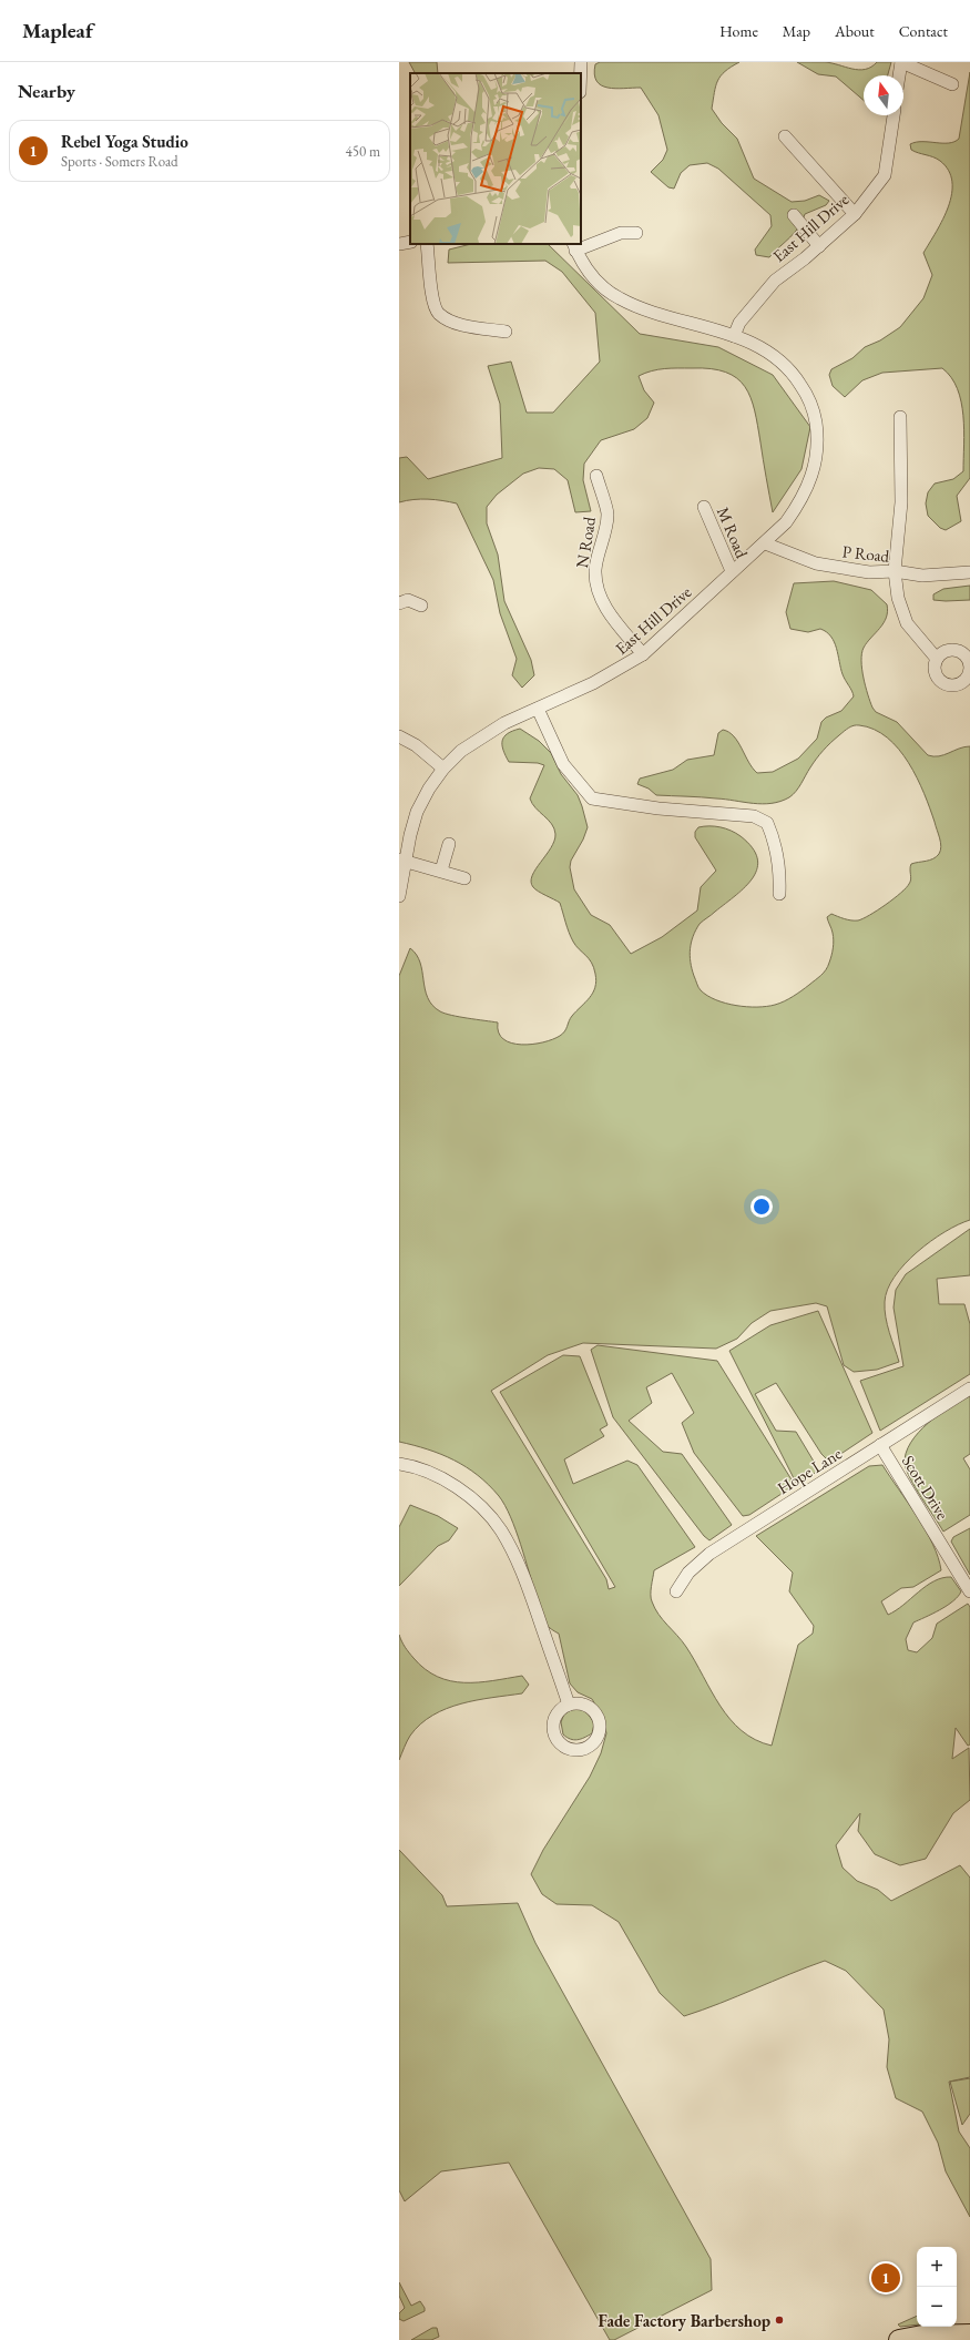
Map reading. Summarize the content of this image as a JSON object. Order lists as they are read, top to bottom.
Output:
{
  "streets": {
    "street": [
      "East Hill Drive",
      "M Road",
      "N Road",
      "P Road",
      "Hope Lane",
      "Scott Drive"
    ]
  },
  "crossings": [
    ["East Hill Drive", "M Road"],
    ["East Hill Drive", "N Road"],
    ["East Hill Drive", "P Road"],
    ["Hope Lane", "Scott Drive"]
  ],
  "places": ["Fade Factory Barbershop"],
  "north": "top",
  "page": {
    "header": "Mapleaf",
    "nav": [
      "Home",
      "Map",
      "About",
      "Contact"
    ],
    "heading": "Nearby",
    "list": [
      {
        "mark": "1",
        "name": "Rebel Yoga Studio",
        "note": "Sports · Somers Road",
        "value": "450 m"
      }
    ],
    "map_buttons": ["+", "−"],
    "pins": "1"
  }
}
